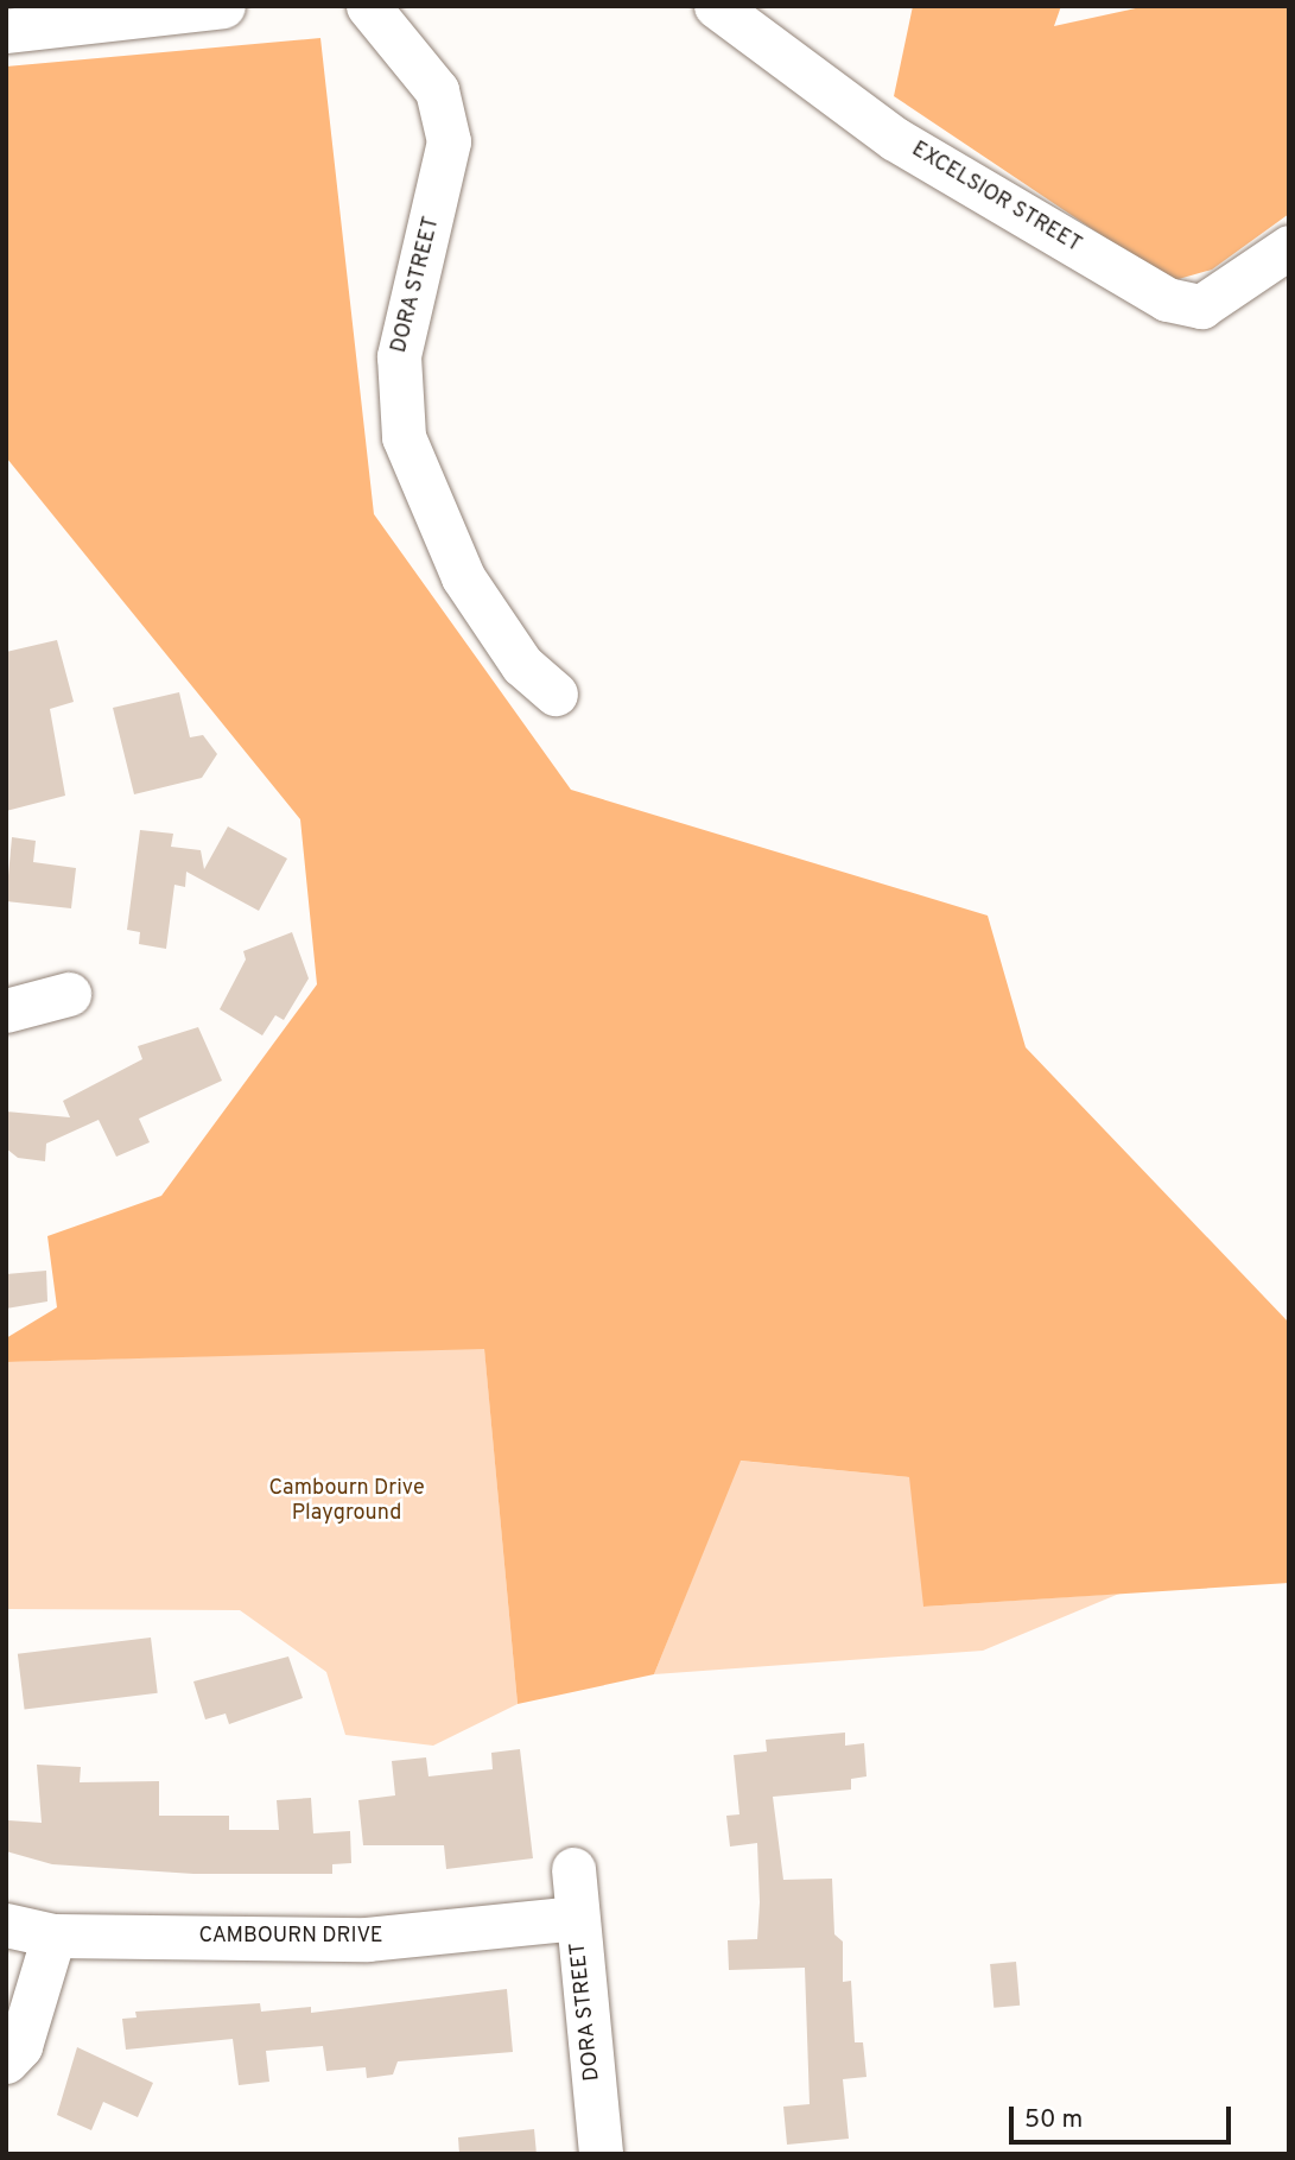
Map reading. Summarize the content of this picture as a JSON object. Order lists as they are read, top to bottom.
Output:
{
  "streets": {
    "street": ["EXCELSIOR STREET", "DORA STREET", "CAMBOURN DRIVE"]
  },
  "crossings": [
    ["DORA STREET", "CAMBOURN DRIVE"]
  ],
  "parks": ["Cambourn Drive Playground"],
  "scale_bar": "50 m"
}
